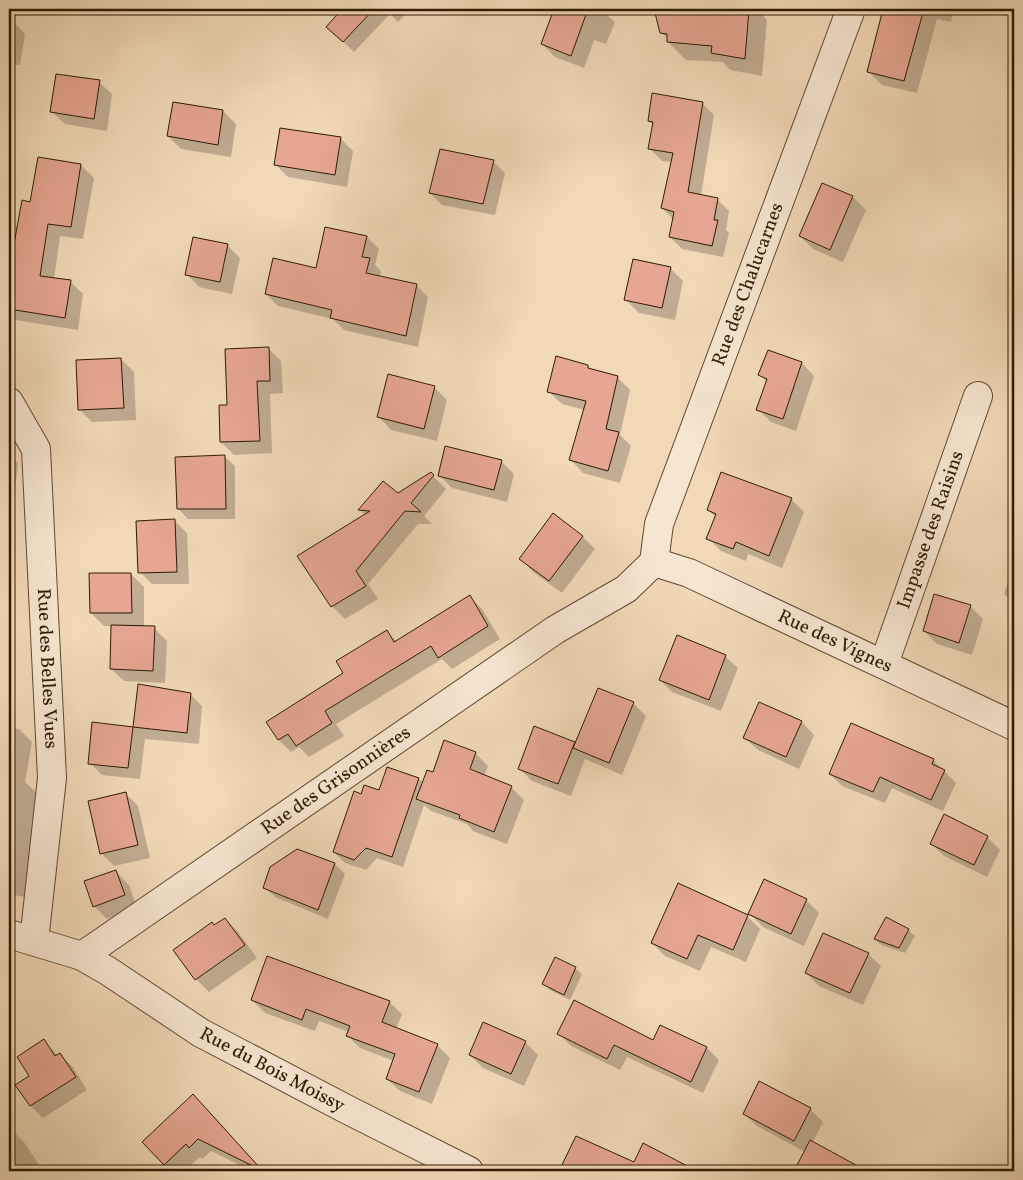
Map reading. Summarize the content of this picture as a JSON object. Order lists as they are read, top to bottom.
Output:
{
  "streets": {
    "street": [
      "Rue des Chalucarnes",
      "Impasse des Raisins",
      "Rue des Vignes",
      "Rue des Belles Vues",
      "Rue des Grisonnières",
      "Rue du Bois Moissy"
    ]
  },
  "crossings": [
    ["Rue des Chalucarnes", "Rue des Vignes"],
    ["Rue des Chalucarnes", "Rue des Grisonnières"],
    ["Impasse des Raisins", "Rue des Vignes"],
    ["Rue des Vignes", "Rue des Grisonnières"],
    ["Rue des Grisonnières", "Rue du Bois Moissy"]
  ]
}
